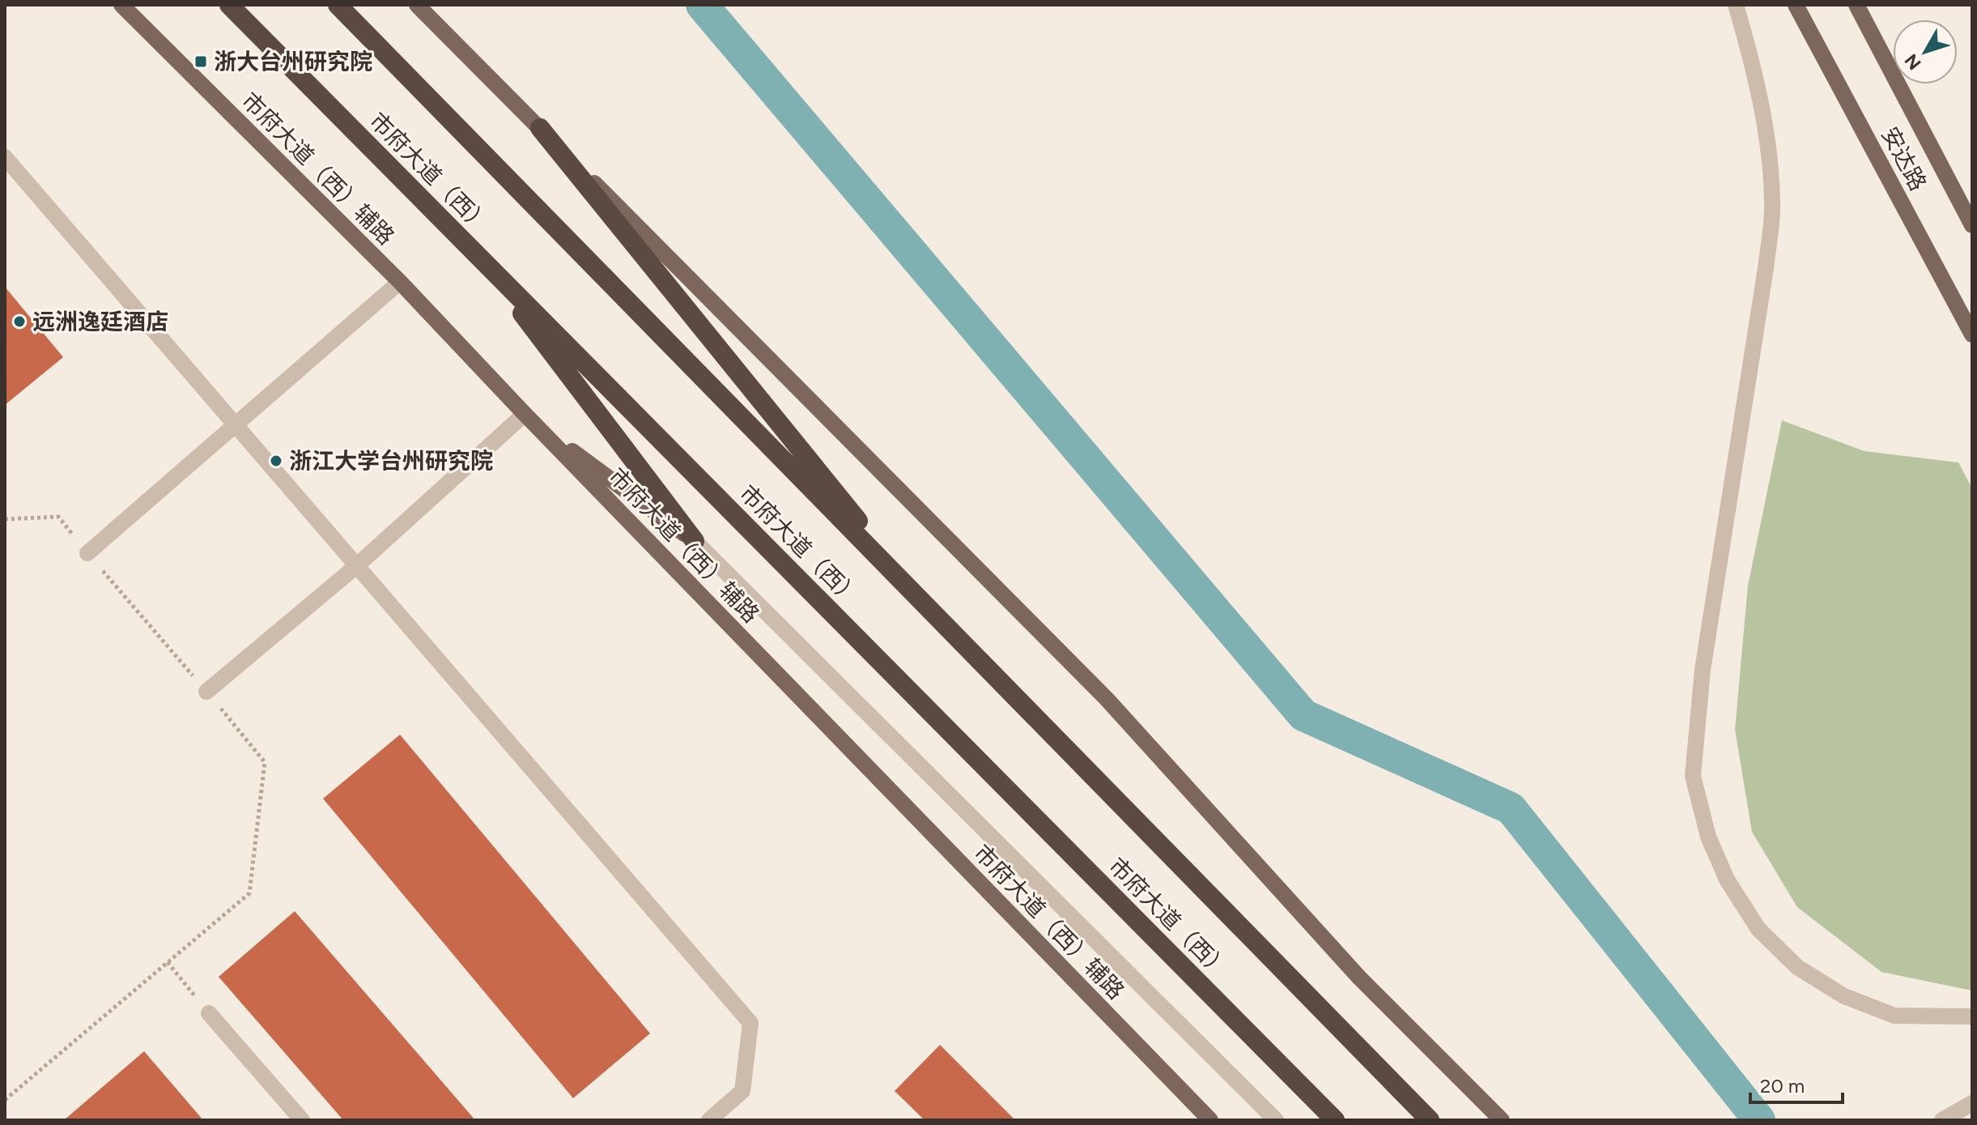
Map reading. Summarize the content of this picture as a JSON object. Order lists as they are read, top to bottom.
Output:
{
  "streets": {
    "highway": ["市府大道（西）"],
    "main road": ["安达路", "市府大道（西）辅路"]
  },
  "places": {
    "transit": ["浙大台州研究院"],
    "other": ["远洲逸廷酒店", "浙江大学台州研究院"]
  },
  "scale_bar": "20 m",
  "north": "bottom left"
}
